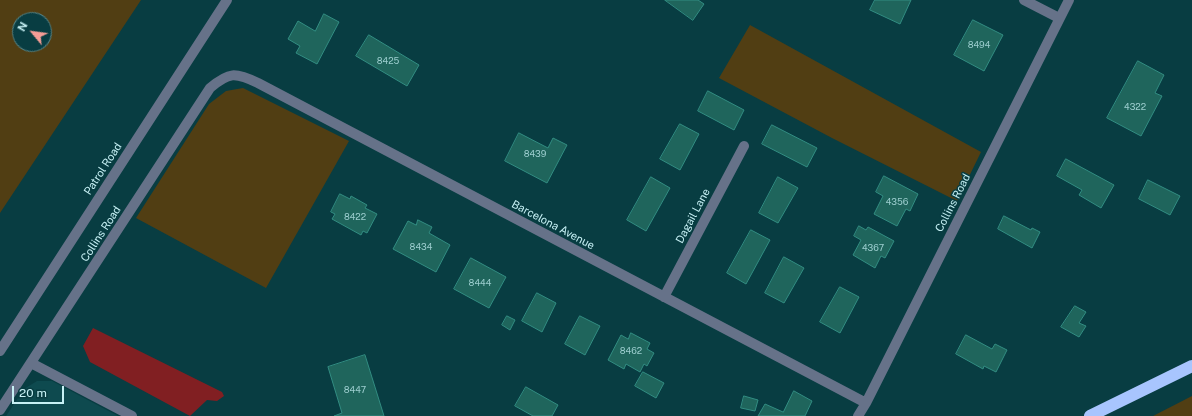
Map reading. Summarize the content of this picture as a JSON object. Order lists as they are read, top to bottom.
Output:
{
  "streets": {
    "street": [
      "Patrol Road",
      "Collins Road",
      "Dagail Lane",
      "Barcelona Avenue"
    ]
  },
  "crossings": [
    ["Collins Road", "Barcelona Avenue"],
    ["Dagail Lane", "Barcelona Avenue"]
  ],
  "house_numbers": [
    "8494",
    "8425",
    "4322",
    "8439",
    "4356",
    "8422",
    "8434",
    "4367",
    "8444",
    "8462",
    "8447"
  ],
  "scale_bar": "20 m",
  "north": "top left"
}
